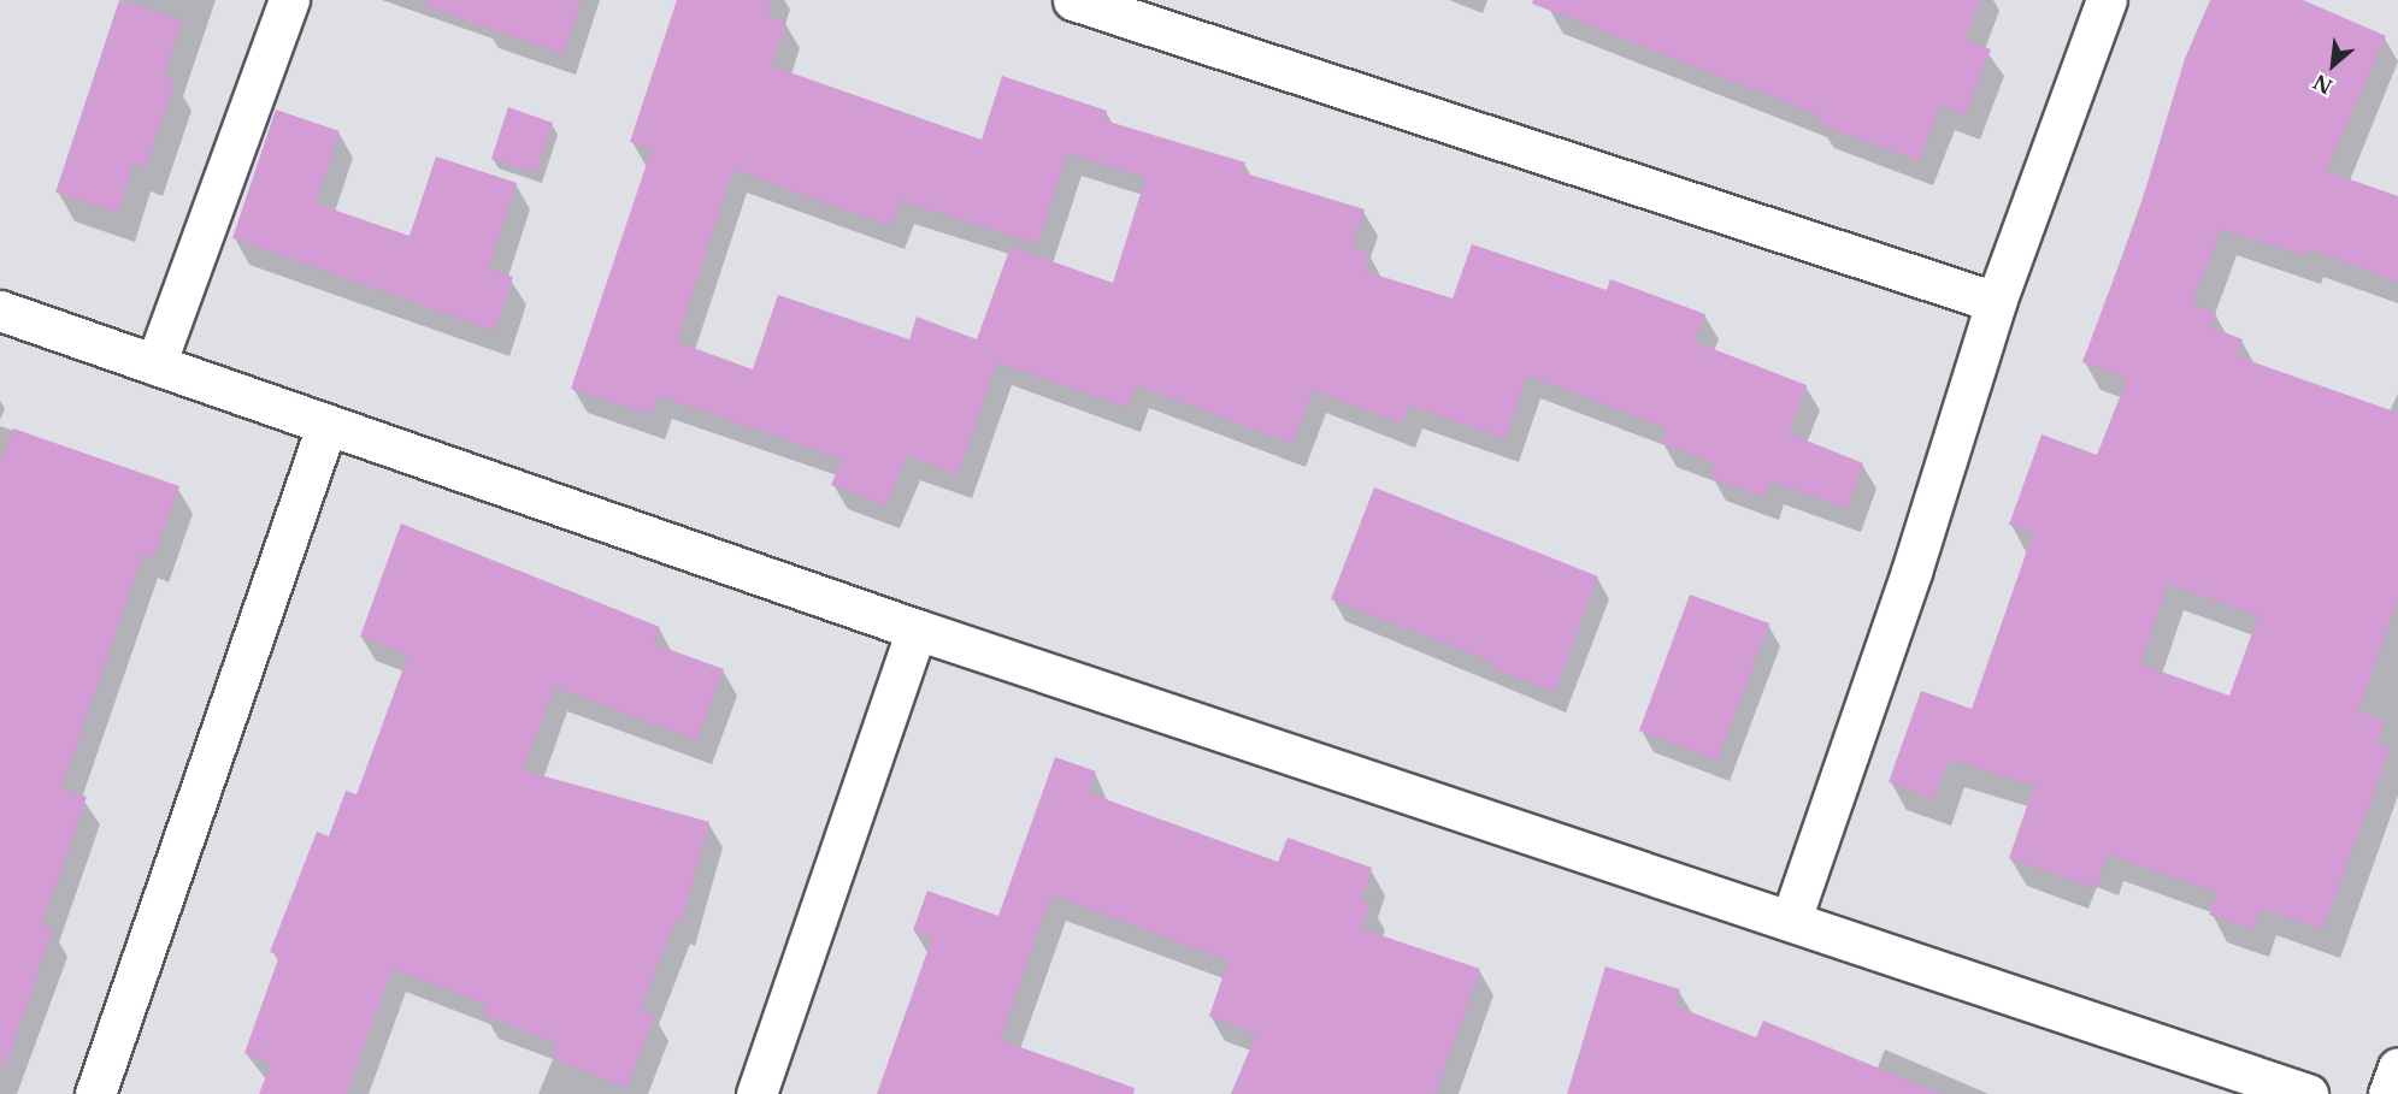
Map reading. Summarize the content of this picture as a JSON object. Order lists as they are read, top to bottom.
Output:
{
  "north": "bottom left"
}
